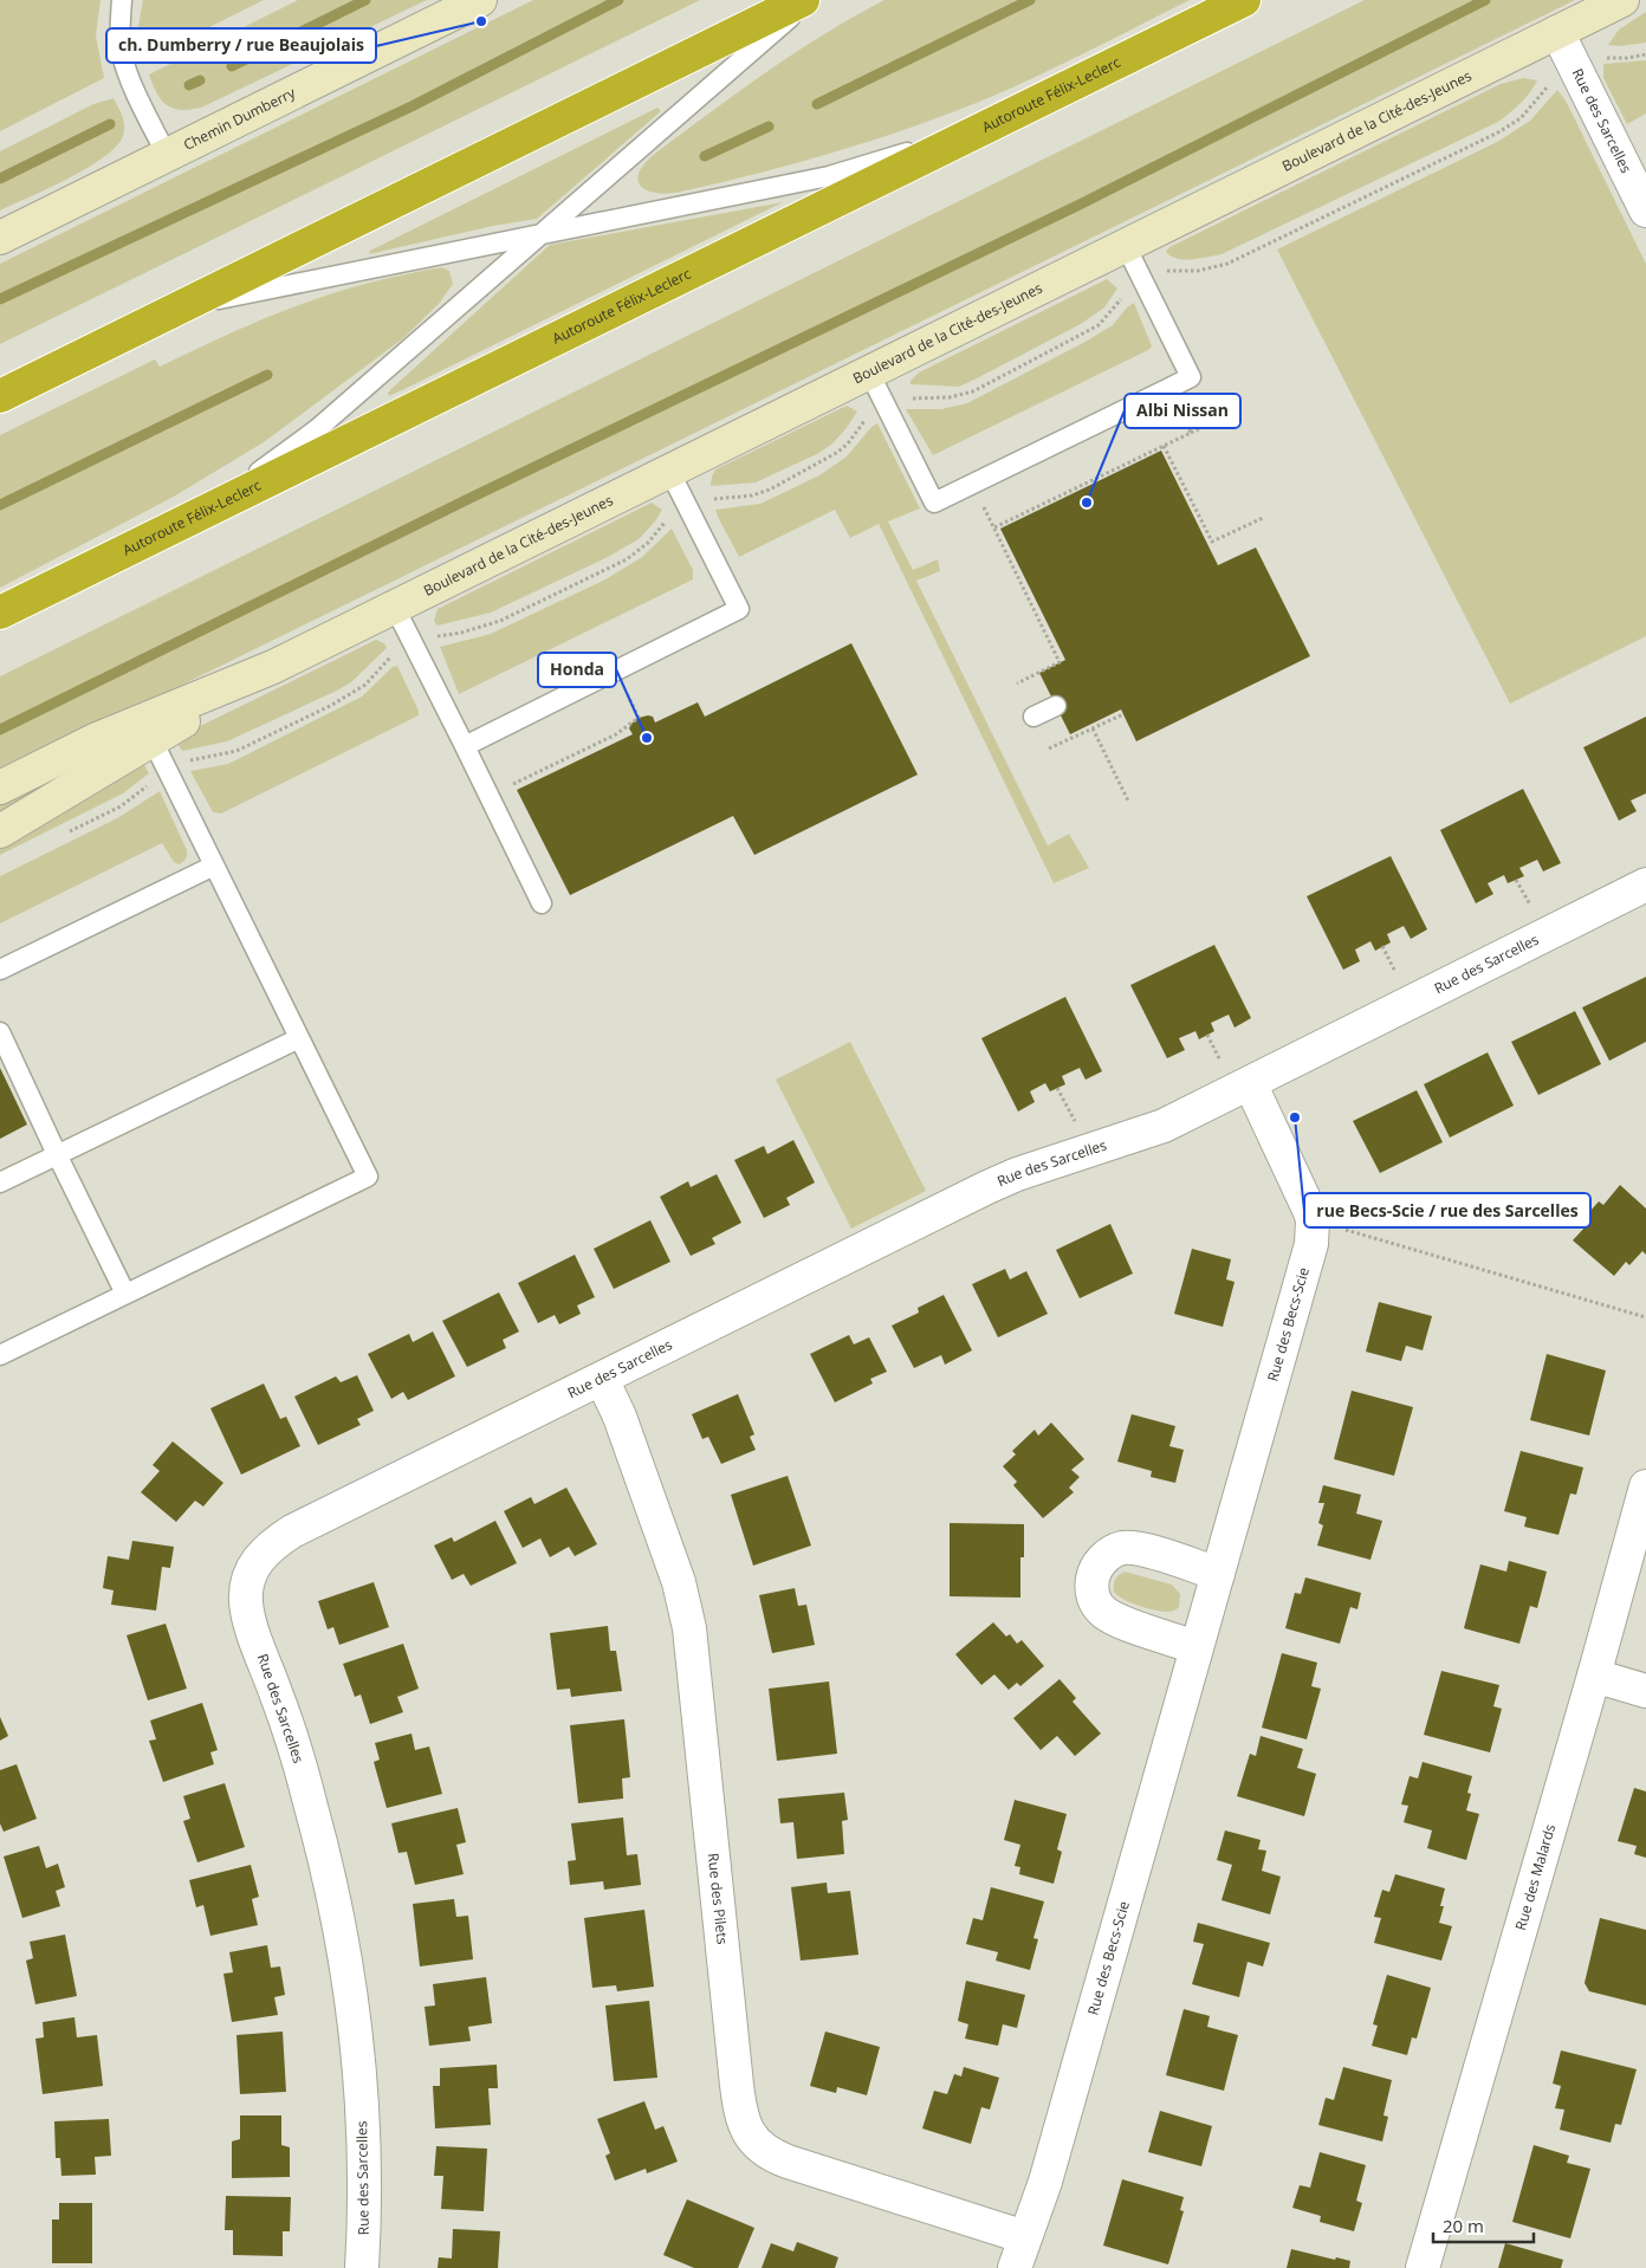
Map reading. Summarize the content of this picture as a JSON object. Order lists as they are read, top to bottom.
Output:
{
  "streets": {
    "highway": ["Autoroute Félix-Leclerc"],
    "street": [
      "Chemin Dumberry",
      "Boulevard de la Cité-des-Jeunes",
      "Rue des Sarcelles",
      "Rue des Becs-Scie",
      "Rue des Malards",
      "Rue des Pilets"
    ]
  },
  "crossings": [
    ["Boulevard de la Cité-des-Jeunes", "Rue des Sarcelles"],
    ["Rue des Sarcelles", "Rue des Becs-Scie"],
    ["Rue des Sarcelles", "Rue des Pilets"],
    ["Rue des Becs-Scie", "Rue des Pilets"]
  ],
  "places": [
    "ch. Dumberry / rue Beaujolais",
    "Albi Nissan",
    "Honda",
    "rue Becs-Scie / rue des Sarcelles"
  ],
  "scale_bar": "20 m"
}
